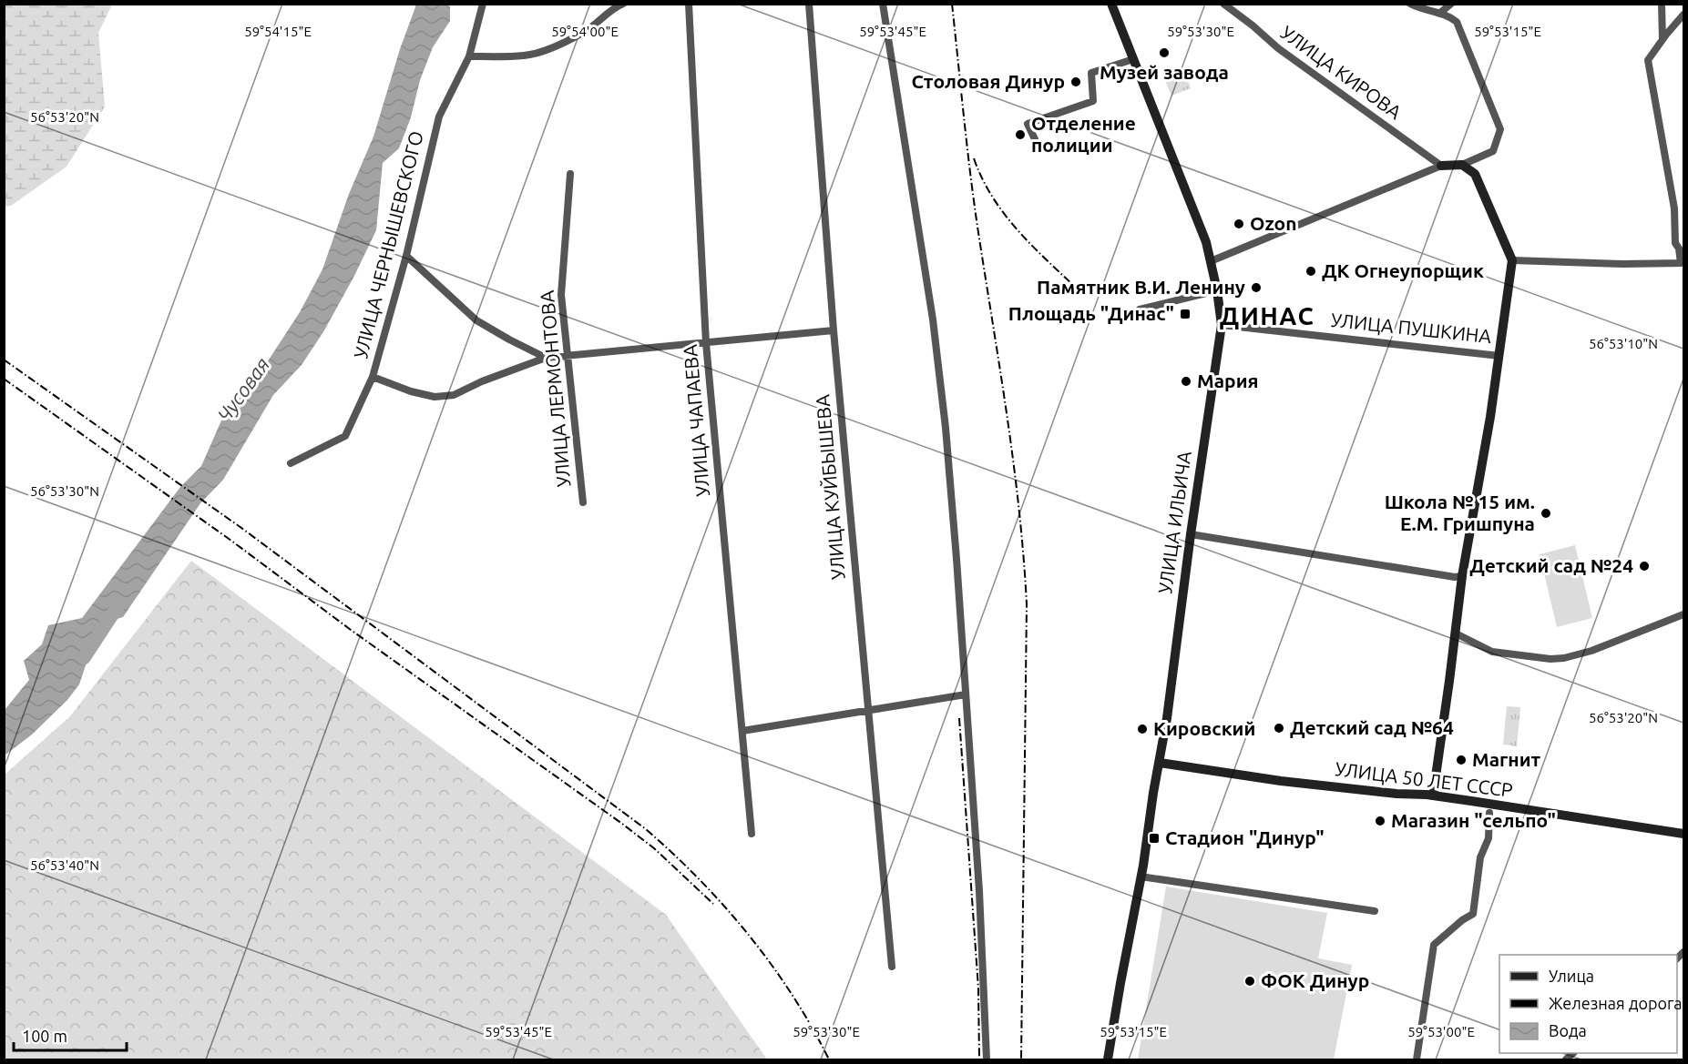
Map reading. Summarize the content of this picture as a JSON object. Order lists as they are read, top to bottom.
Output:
{
  "streets": {
    "street": [
      "УЛИЦА КИРОВА",
      "УЛИЦА ЧЕРНЫШЕВСКОГО",
      "УЛИЦА ПУШКИНА",
      "УЛИЦА ЛЕРМОНТОВА",
      "УЛИЦА ЧАПАЕВА",
      "УЛИЦА КУЙБЫШЕВА",
      "УЛИЦА ИЛЬИЧА",
      "УЛИЦА 50 ЛЕТ СССР"
    ]
  },
  "crossings": [
    ["УЛИЦА ПУШКИНА", "УЛИЦА ИЛЬИЧА"],
    ["УЛИЦА ПУШКИНА", "УЛИЦА 50 ЛЕТ СССР"],
    ["УЛИЦА ИЛЬИЧА", "УЛИЦА 50 ЛЕТ СССР"]
  ],
  "districts": ["ДИНАС"],
  "water": ["Чусовая"],
  "places": {
    "other": [
      "Музей завода",
      "Столовая Динур",
      "Отделение полиции",
      "Ozon",
      "ДК Огнеупорщик",
      "Памятник В.И. Ленину",
      "Мария",
      "Школа № 15 им. Е.М. Гришпуна",
      "Детский сад №24",
      "Детский сад №64",
      "Кировский",
      "Магнит",
      "Магазин \"сельпо\"",
      "ФОК Динур"
    ],
    "transit": ["Площадь \"Динас\"", "Стадион \"Динур\""]
  },
  "legend": ["Улица", "Железная дорога", "Вода"],
  "scale_bar": "100 m",
  "coordinates": [
    "59°54'15\"E",
    "59°54'00\"E",
    "59°53'45\"E",
    "59°53'30\"E",
    "59°53'15\"E",
    "56°53'20\"N",
    "56°53'10\"N",
    "56°53'30\"N",
    "56°53'40\"N",
    "59°53'00\"E"
  ]
}
